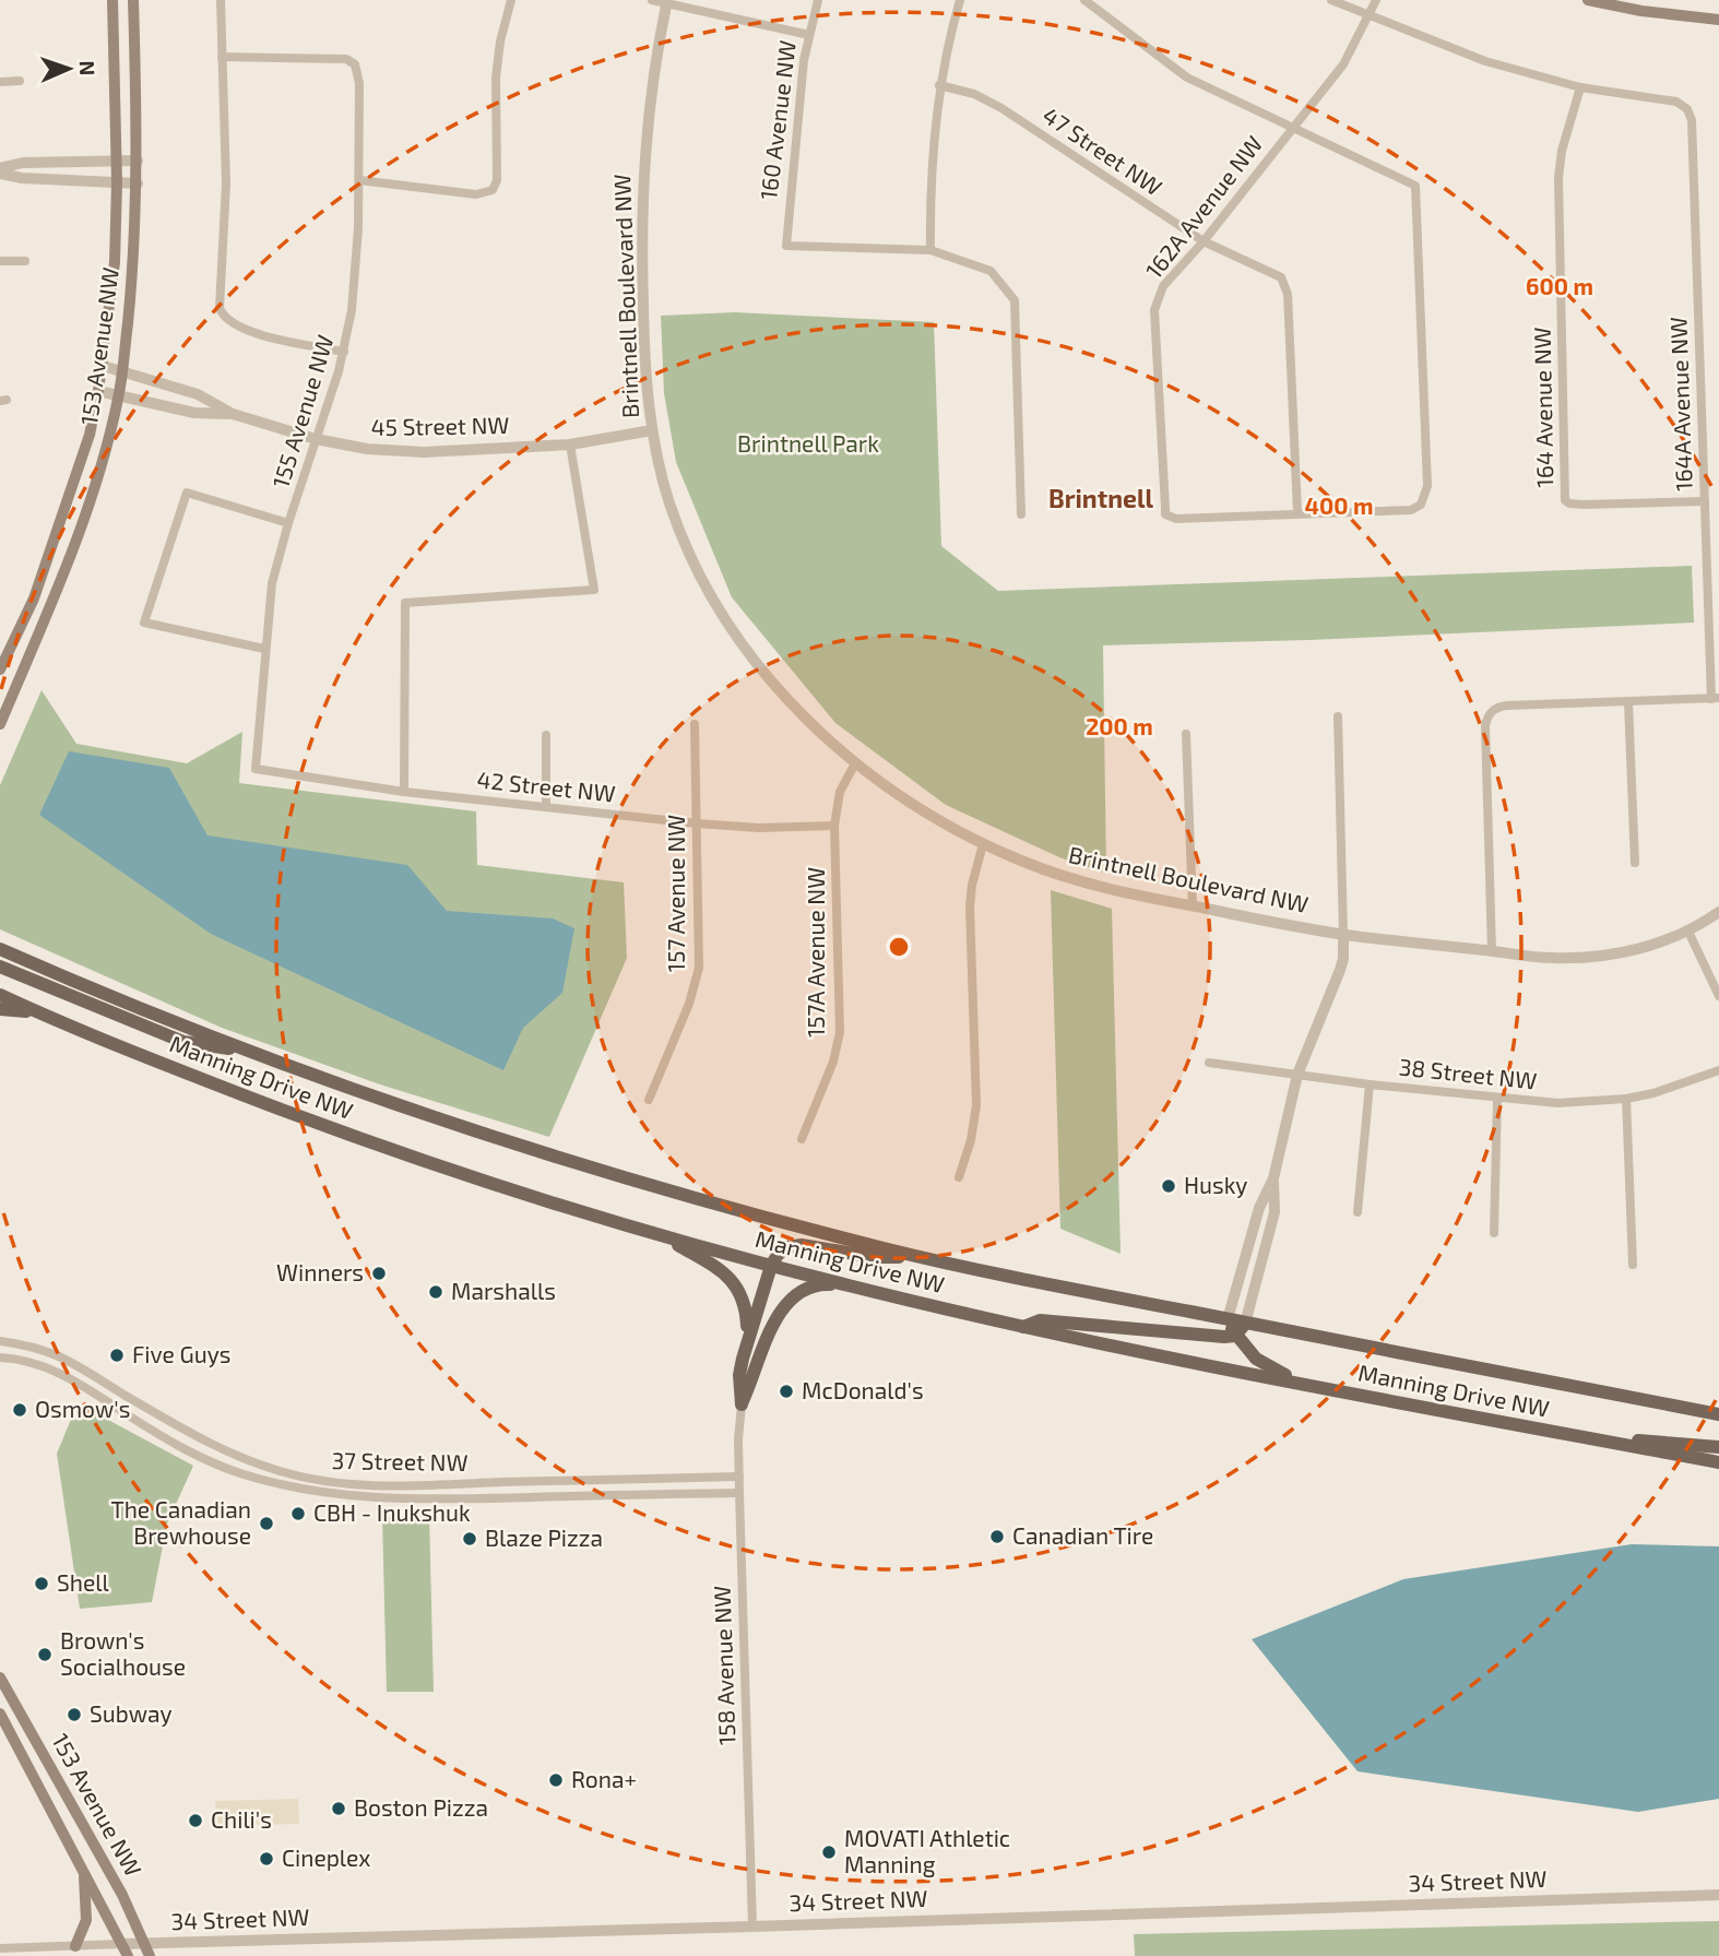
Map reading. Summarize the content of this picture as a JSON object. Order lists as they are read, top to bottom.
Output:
{
  "streets": {
    "main road": ["153 Avenue NW", "Manning Drive NW"],
    "street": [
      "160 Avenue NW",
      "47 Street NW",
      "162A Avenue NW",
      "Brintnell Boulevard NW",
      "164A Avenue NW",
      "164 Avenue NW",
      "155 Avenue NW",
      "45 Street NW",
      "42 Street NW",
      "157 Avenue NW",
      "157A Avenue NW",
      "38 Street NW",
      "37 Street NW",
      "158 Avenue NW",
      "34 Street NW"
    ]
  },
  "crossings": [
    ["47 Street NW", "162A Avenue NW"],
    ["Brintnell Boulevard NW", "45 Street NW"],
    ["Brintnell Boulevard NW", "157A Avenue NW"],
    ["153 Avenue NW", "45 Street NW"],
    ["153 Avenue NW", "34 Street NW"],
    ["164A Avenue NW", "164 Avenue NW"],
    ["155 Avenue NW", "45 Street NW"],
    ["155 Avenue NW", "42 Street NW"],
    ["42 Street NW", "157 Avenue NW"],
    ["42 Street NW", "157A Avenue NW"],
    ["37 Street NW", "158 Avenue NW"],
    ["158 Avenue NW", "34 Street NW"]
  ],
  "districts": ["Brintnell"],
  "parks": ["Brintnell Park"],
  "places": [
    "Husky",
    "Winners",
    "Marshalls",
    "Five Guys",
    "McDonald's",
    "Osmow's",
    "CBH - Inukshuk",
    "The Canadian Brewhouse",
    "Canadian Tire",
    "Blaze Pizza",
    "Shell",
    "Brown's Socialhouse",
    "Subway",
    "Rona+",
    "Boston Pizza",
    "Chili's",
    "MOVATI Athletic Manning",
    "Cineplex"
  ],
  "north": "right",
  "rings": ["600 m", "400 m", "200 m"]
}
